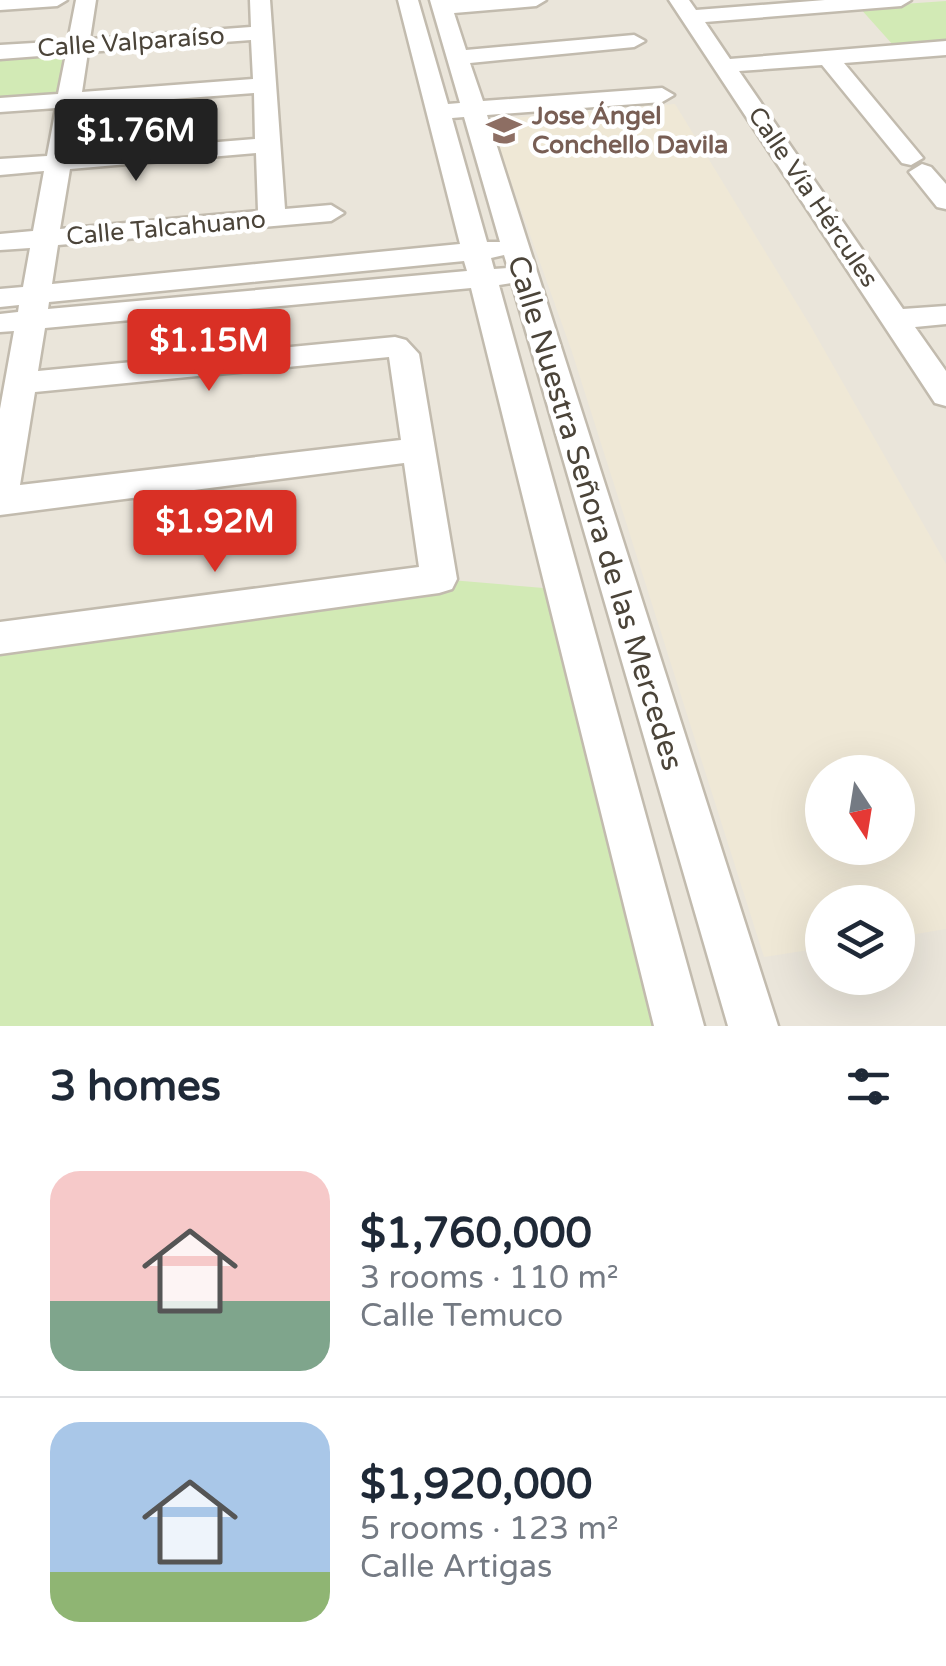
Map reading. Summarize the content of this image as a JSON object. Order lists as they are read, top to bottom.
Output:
{
  "streets": {
    "street": [
      "Calle Valparaíso",
      "Calle Vía Hércules",
      "Calle Talcahuano",
      "Calle Nuestra Señora de las Mercedes"
    ]
  },
  "places": {
    "school or university": ["Jose Ángel Conchello Davila"]
  },
  "north": "bottom",
  "page": {
    "price": ["$1.76M", "$1.15M", "$1.92M"],
    "heading": "3 homes",
    "list": [
      {
        "name": "$1,760,000",
        "note": "3 rooms · 110 m² · Calle Temuco"
      },
      {
        "name": "$1,920,000",
        "note": "5 rooms · 123 m² · Calle Artigas"
      }
    ]
  }
}
